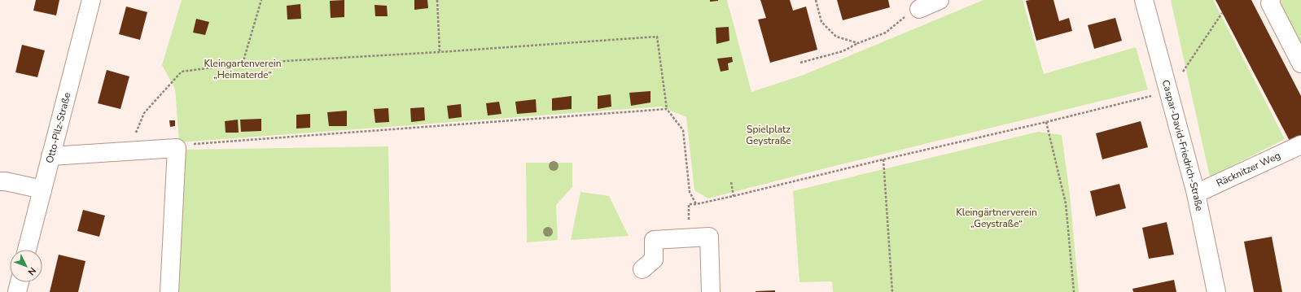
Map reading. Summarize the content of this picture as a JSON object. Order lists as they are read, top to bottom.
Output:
{
  "streets": {
    "street": ["Otto-Pilz-Straße", "Caspar-David-Friedrich-Straße", "Räcknitzer Weg"]
  },
  "crossings": [
    ["Caspar-David-Friedrich-Straße", "Räcknitzer Weg"]
  ],
  "parks": ["Kleingartenverein „Heimaterde“", "Spielplatz Geystraße", "Kleingärtnerverein „Geystraße“"],
  "north": "bottom right"
}
